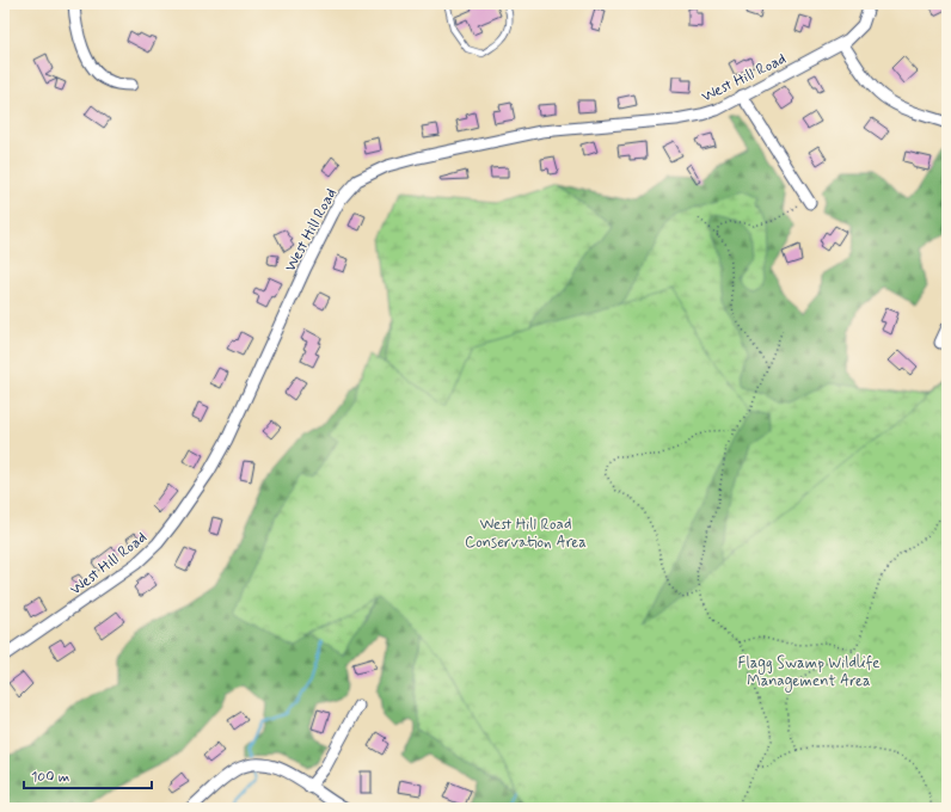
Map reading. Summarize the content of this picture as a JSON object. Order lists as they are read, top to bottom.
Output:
{
  "streets": {
    "street": ["West Hill Road"]
  },
  "parks": ["West Hill Road Conservation Area", "Flagg Swamp Wildlife Management Area"],
  "scale_bar": "100 m"
}
